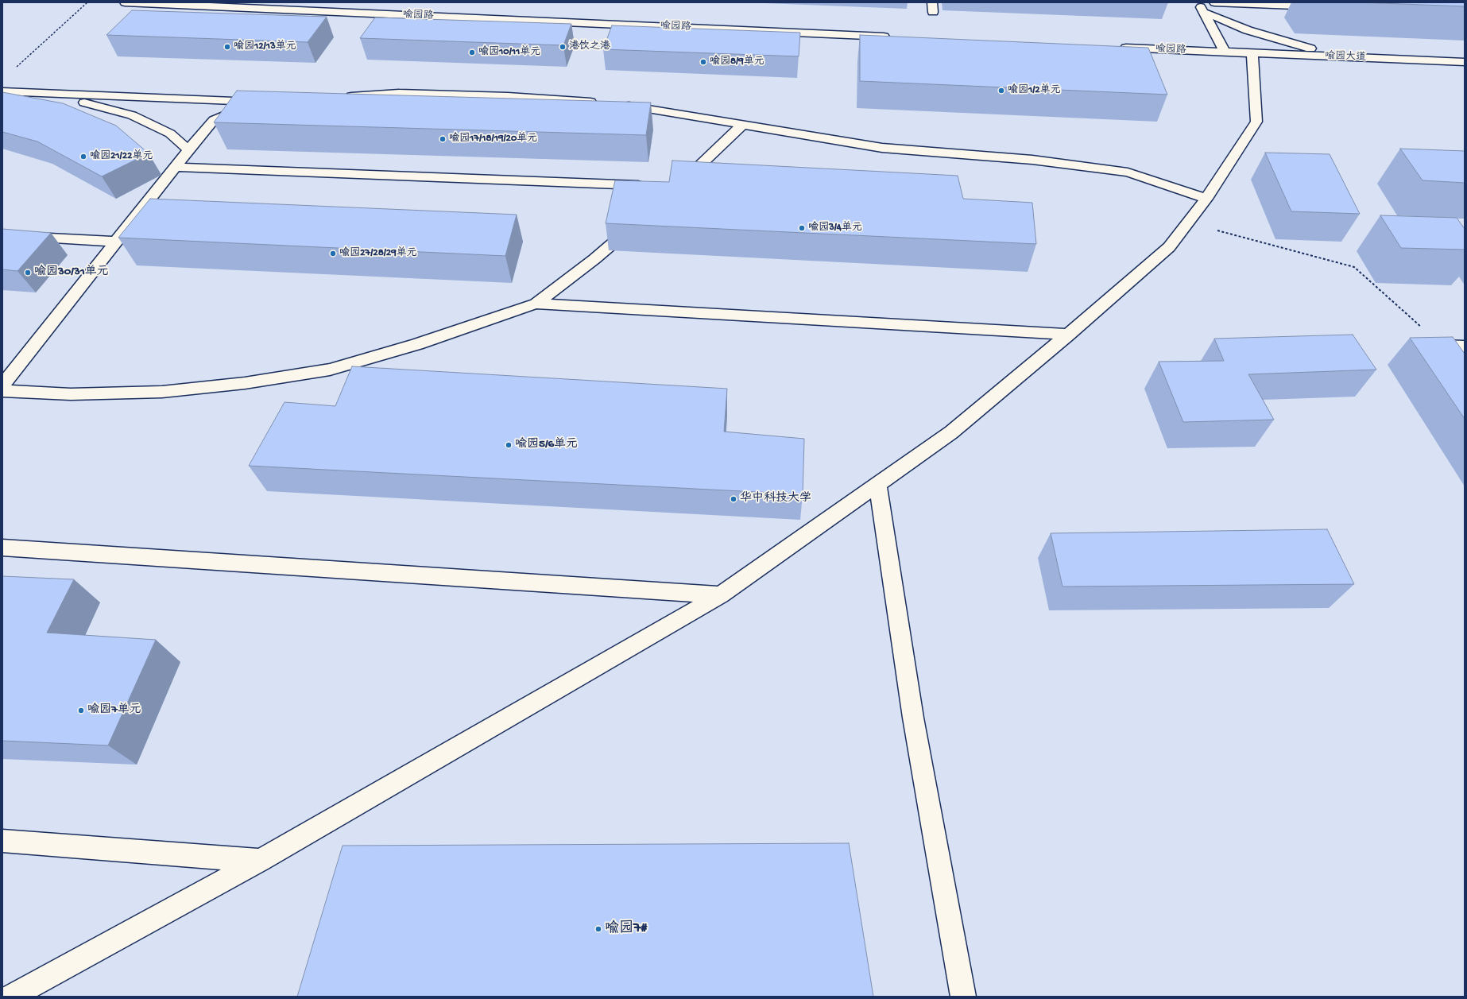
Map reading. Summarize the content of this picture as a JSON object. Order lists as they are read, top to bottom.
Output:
{
  "streets": {
    "street": ["喻园路", "喻园大道"]
  },
  "crossings": [
    ["喻园路", "喻园大道"]
  ],
  "places": [
    "喻园12/13单元",
    "港饮之港",
    "喻园10/11单元",
    "喻园8/9单元",
    "喻园1/2单元",
    "喻园17/18/19/20单元",
    "喻园21/22单元",
    "喻园3/4单元",
    "喻园27/28/29单元",
    "喻园30/31单元",
    "喻园5/6单元",
    "华中科技大学",
    "喻园7单元",
    "喻园7#"
  ]
}
